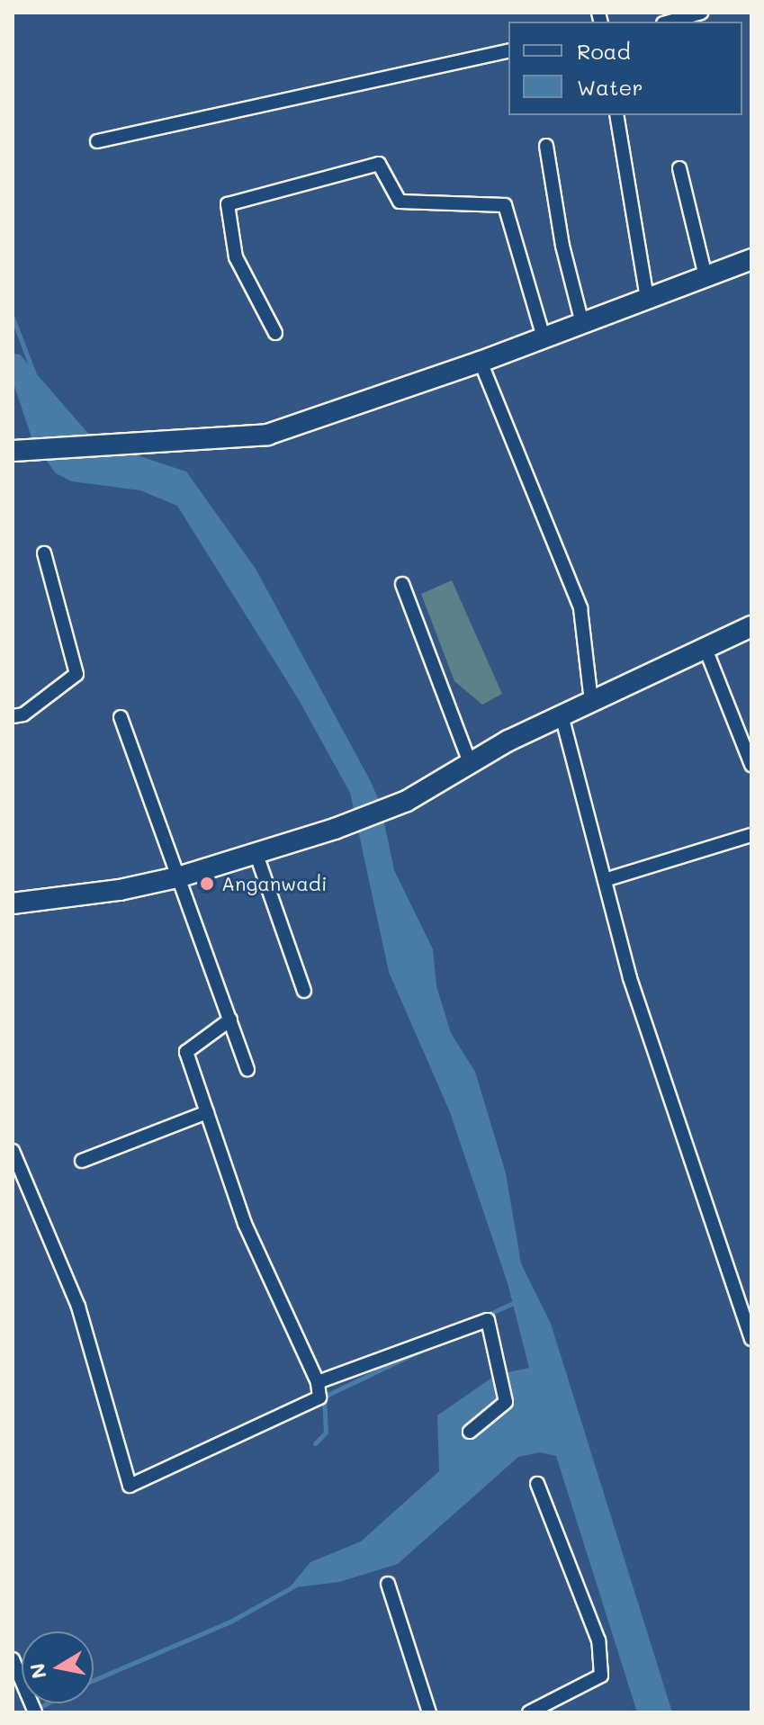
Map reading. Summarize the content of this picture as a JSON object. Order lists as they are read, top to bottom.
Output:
{
  "places": ["Anganwadi"],
  "legend": ["Road", "Water"],
  "north": "left"
}
